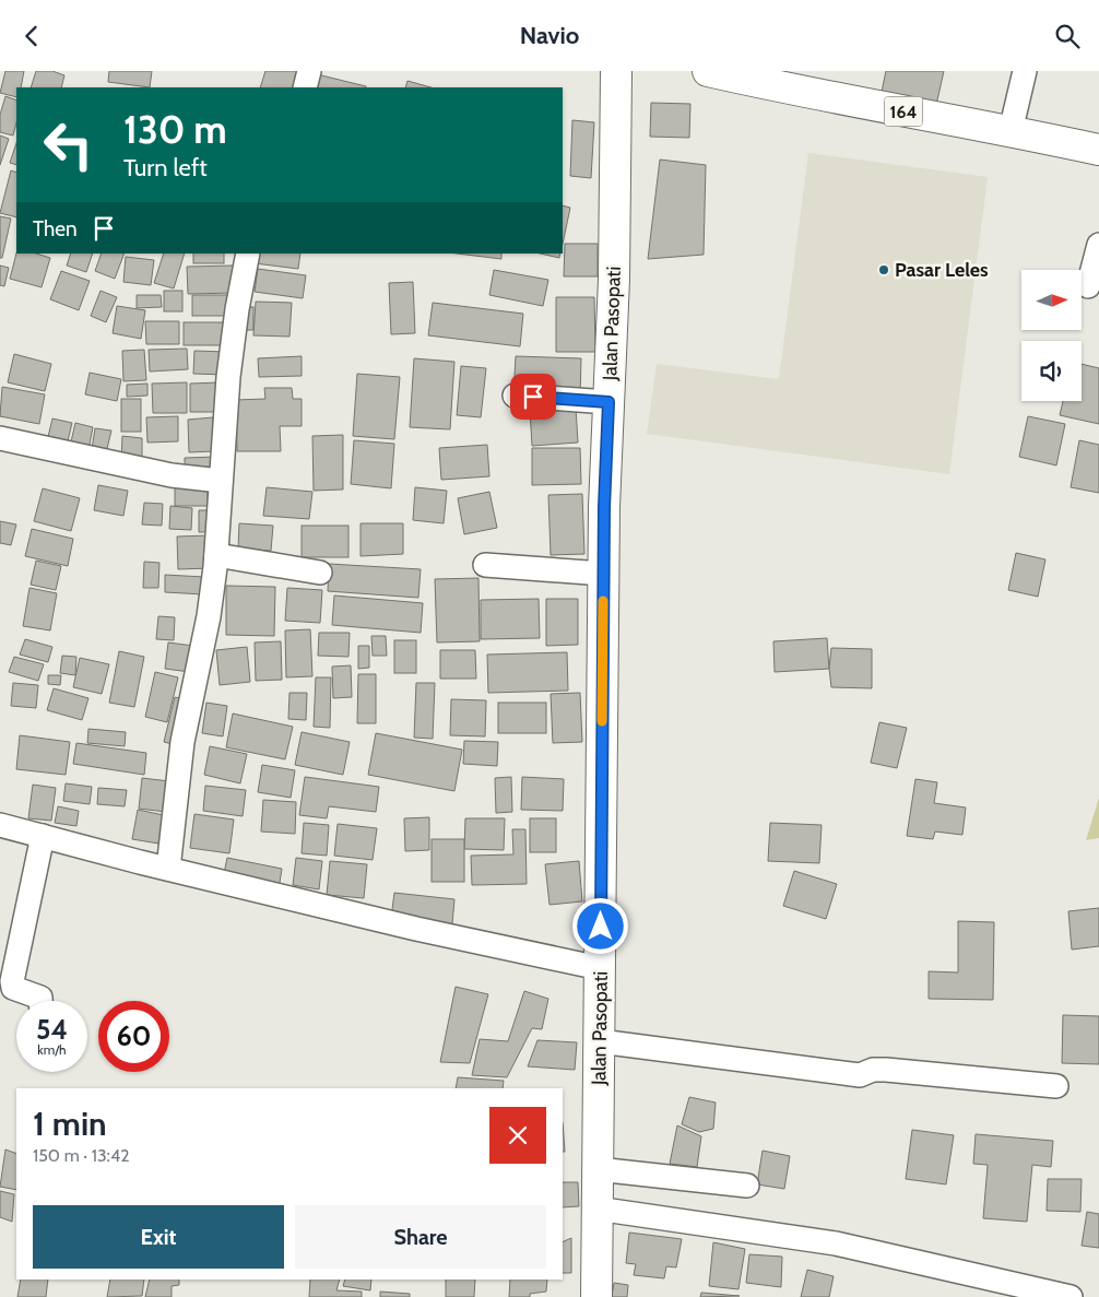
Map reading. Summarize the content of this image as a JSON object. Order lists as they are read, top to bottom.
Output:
{
  "streets": {
    "main road": ["164", "Jalan Pasopati"]
  },
  "places": ["Pasar Leles"],
  "north": "right",
  "page": {
    "header": "Navio",
    "turn": ["130 m", "Turn left"],
    "then": "Then",
    "speed": "54 km/h",
    "limit": "60",
    "heading": ["1 min", "150 m · 13:42"],
    "buttons": ["Exit", "Share"]
  }
}
